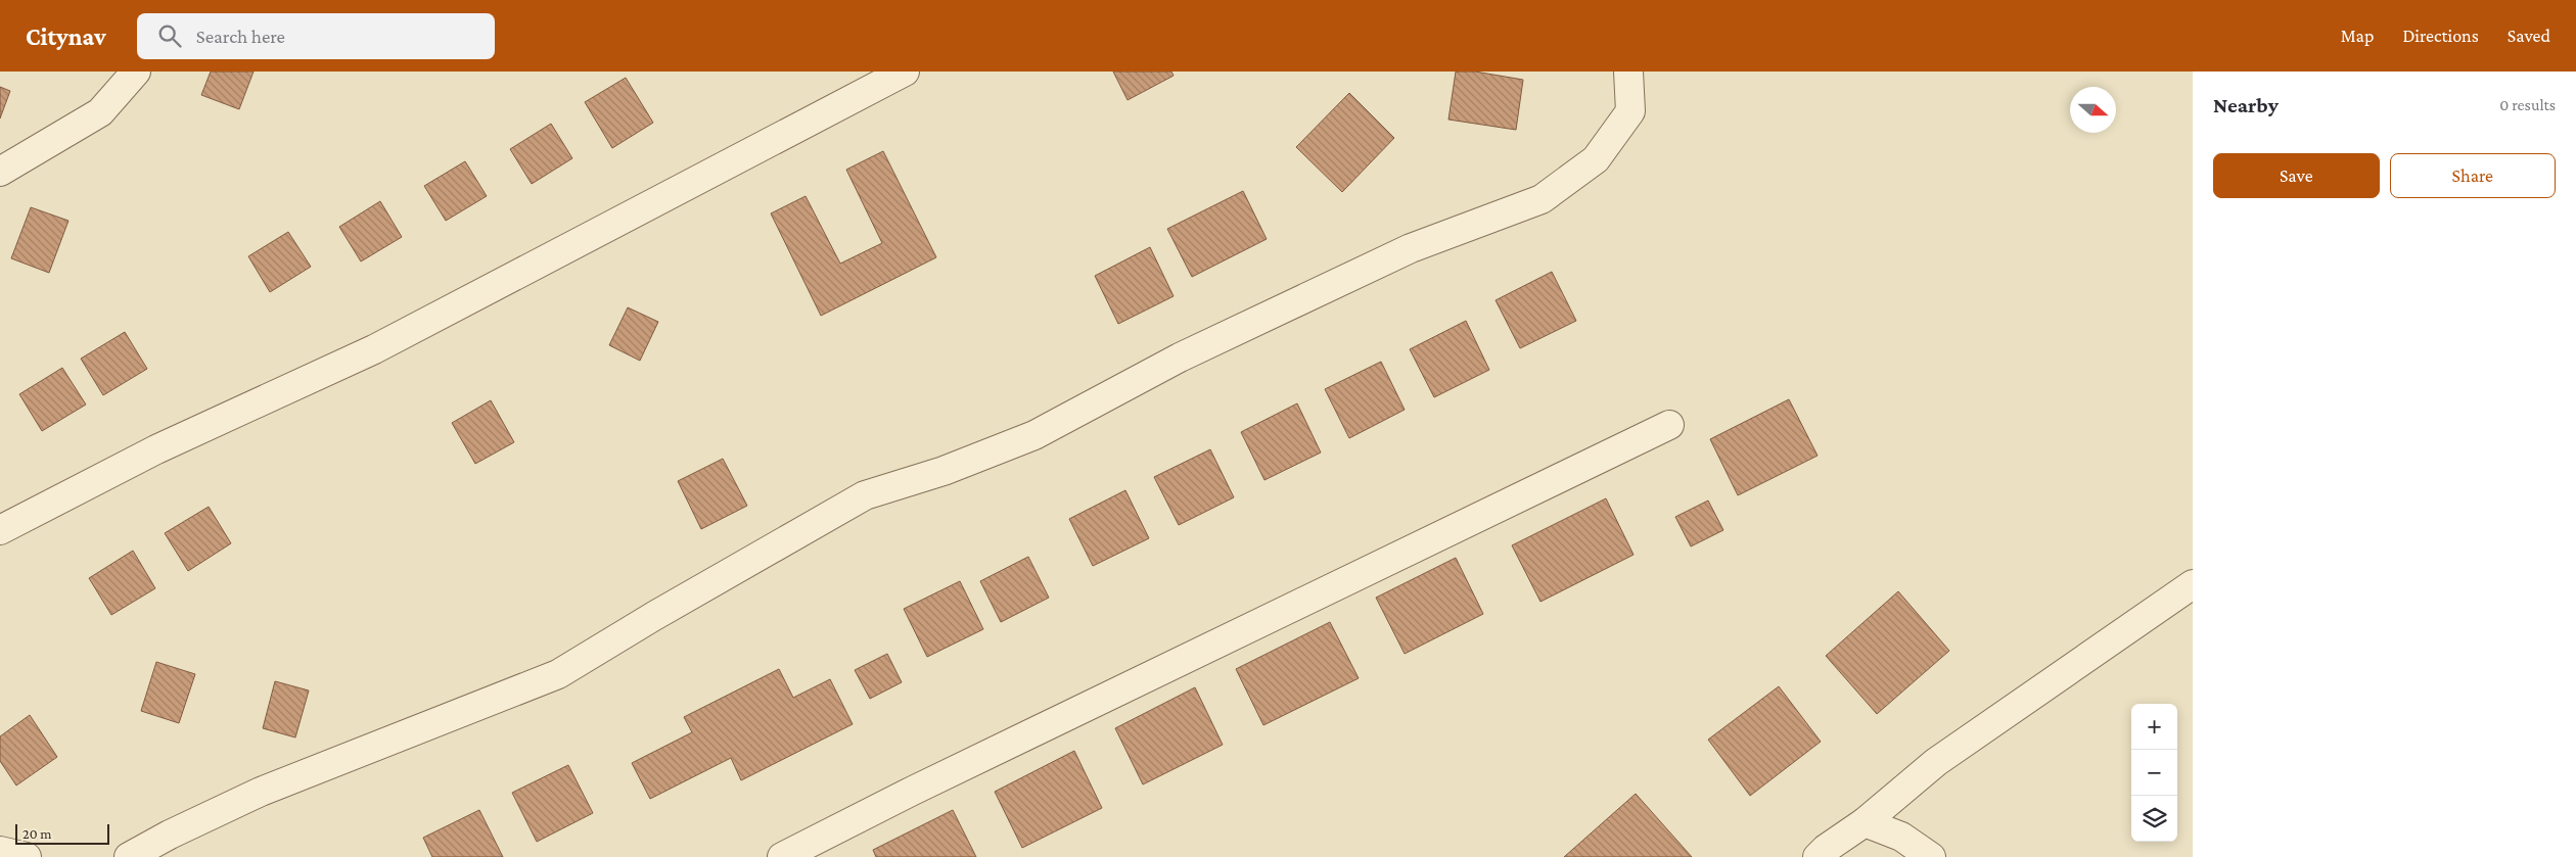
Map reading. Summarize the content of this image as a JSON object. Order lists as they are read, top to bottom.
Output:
{
  "scale_bar": "20 m",
  "north": "right",
  "page": {
    "header": "Citynav",
    "search": "Search here",
    "nav": ["Map", "Directions", "Saved"],
    "heading": ["Nearby", "0 results"],
    "buttons": ["Save", "Share"],
    "map_buttons": ["+", "−"],
    "scale": "20 m"
  }
}
